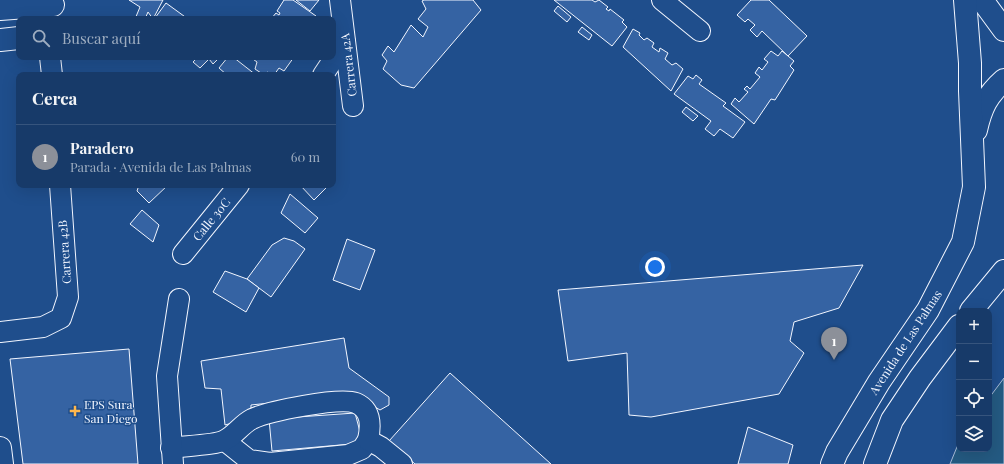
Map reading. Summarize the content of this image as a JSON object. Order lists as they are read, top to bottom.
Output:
{
  "streets": {
    "main road": ["Avenida de Las Palmas"],
    "street": ["Carrera 42A", "Calle 30C", "Carrera 42B"]
  },
  "places": {
    "health": ["EPS Sura San Diego"]
  },
  "page": {
    "search": "Buscar aquí",
    "heading": "Cerca",
    "list": [
      {
        "mark": "1",
        "name": "Paradero",
        "note": "Parada · Avenida de Las Palmas",
        "value": "60 m"
      }
    ],
    "map_buttons": ["+", "−"],
    "pins": "1"
  }
}
